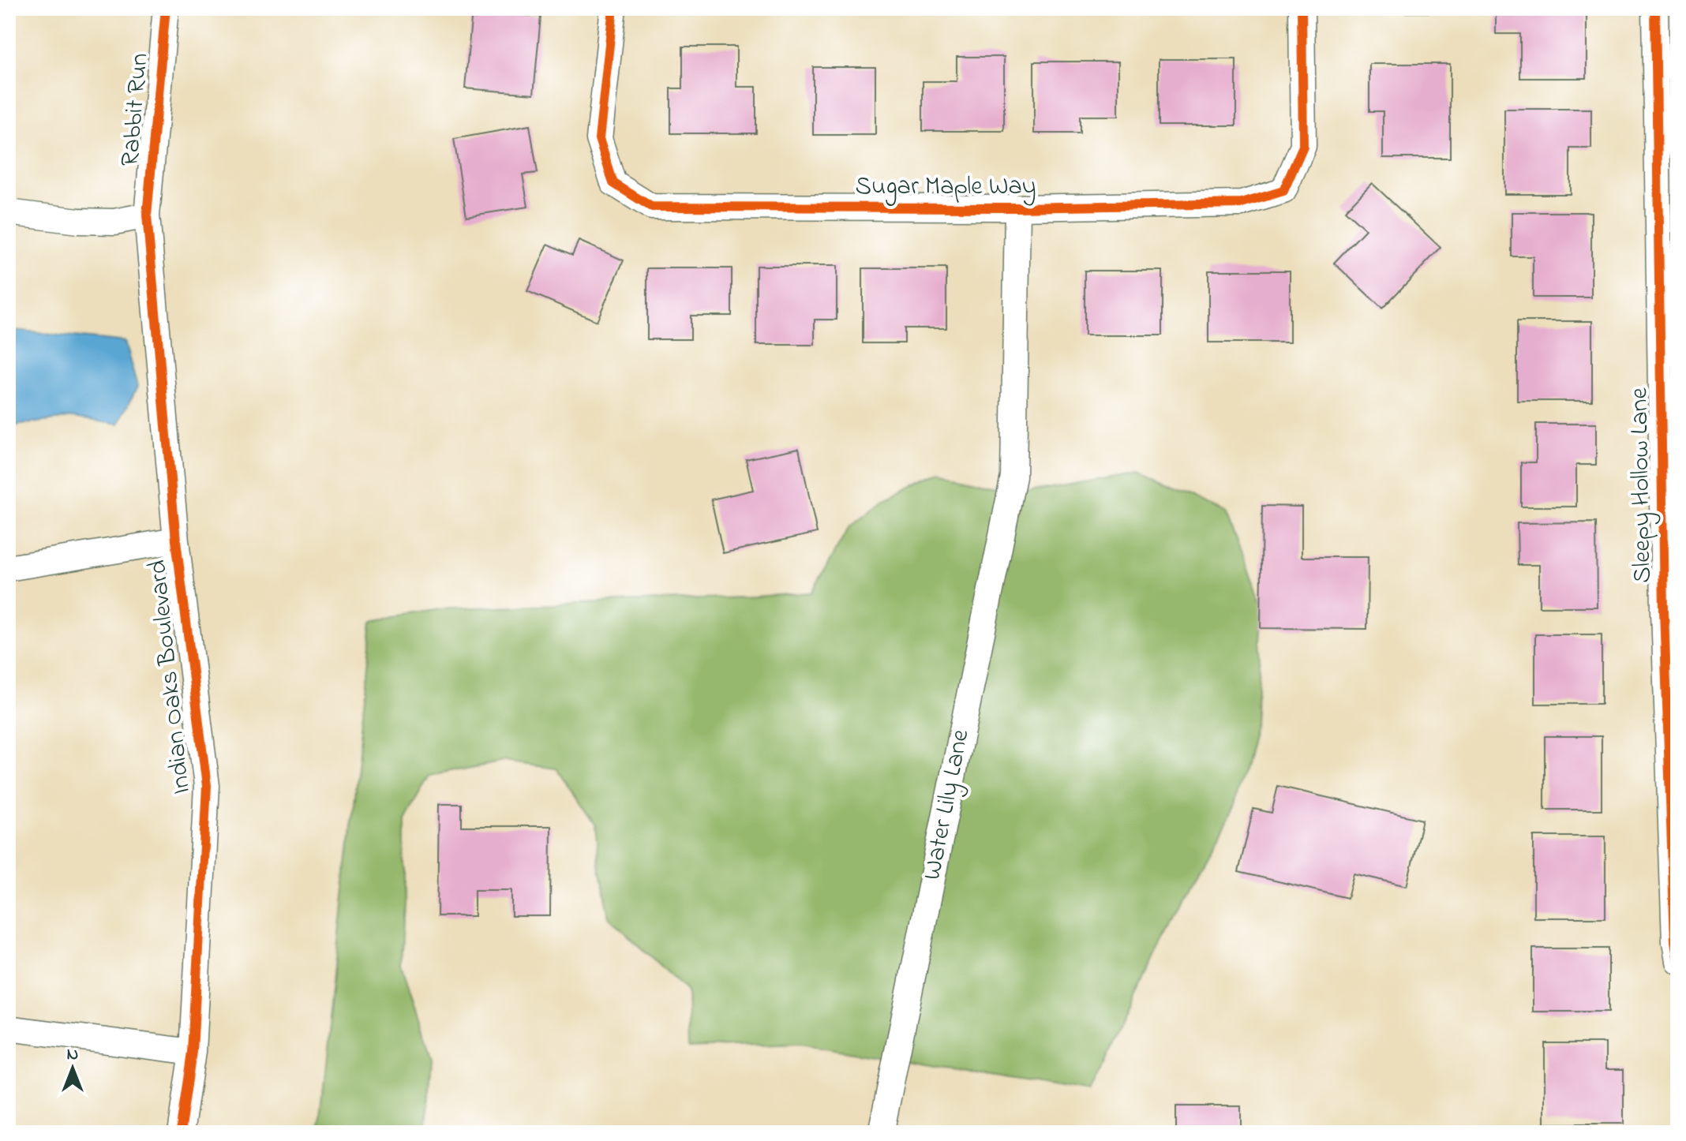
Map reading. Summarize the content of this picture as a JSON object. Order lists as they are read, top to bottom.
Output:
{
  "streets": {
    "street": [
      "Rabbit Run",
      "Sugar Maple Way",
      "Sleepy Hollow Lane",
      "Indian Oaks Boulevard",
      "Water Lily Lane"
    ]
  },
  "crossings": [
    ["Rabbit Run", "Indian Oaks Boulevard"],
    ["Sugar Maple Way", "Water Lily Lane"]
  ],
  "north": "top"
}
